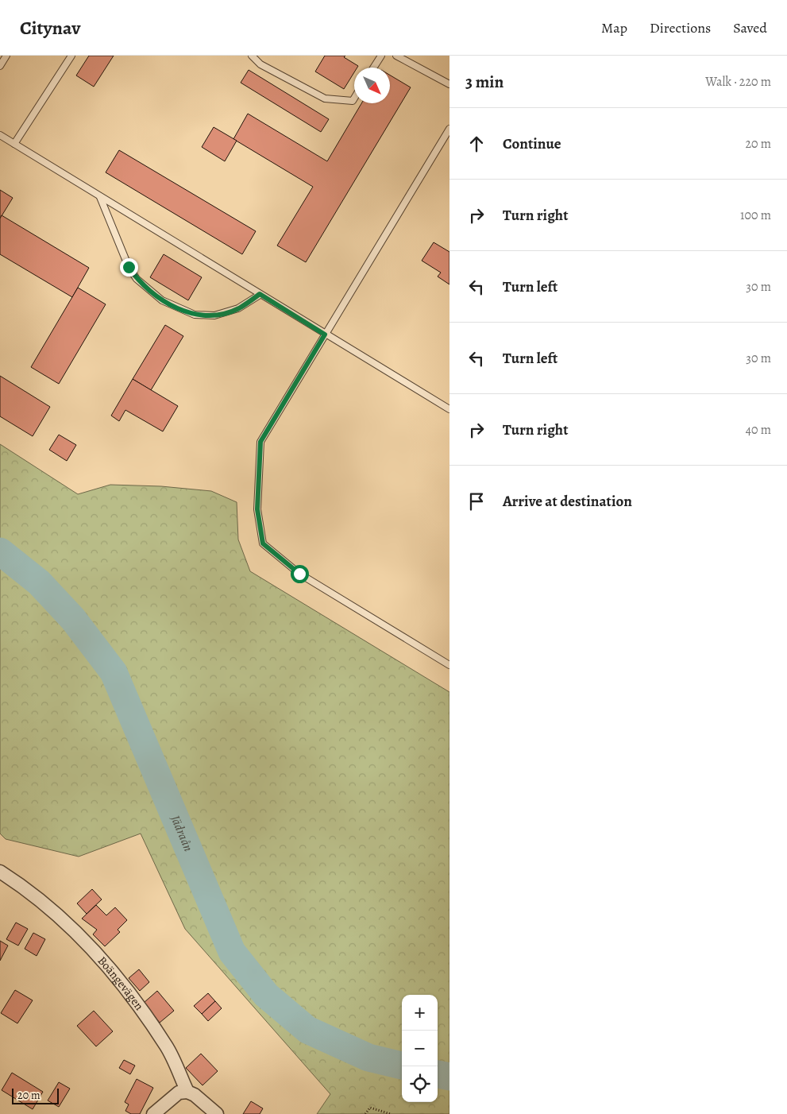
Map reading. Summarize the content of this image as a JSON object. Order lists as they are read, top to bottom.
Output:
{
  "streets": {
    "street": ["Boängevägen"]
  },
  "water": ["Jädraån"],
  "scale_bar": "20 m",
  "north": "bottom right",
  "page": {
    "header": "Citynav",
    "nav": ["Map", "Directions", "Saved"],
    "heading": ["3 min", "Walk · 220 m"],
    "list": [
      ["Continue", "20 m"],
      ["Turn right", "100 m"],
      ["Turn left", "30 m"],
      ["Turn left", "30 m"],
      ["Turn right", "40 m"],
      "Arrive at destination"
    ],
    "map_buttons": ["+", "−"],
    "scale": "20 m"
  }
}
